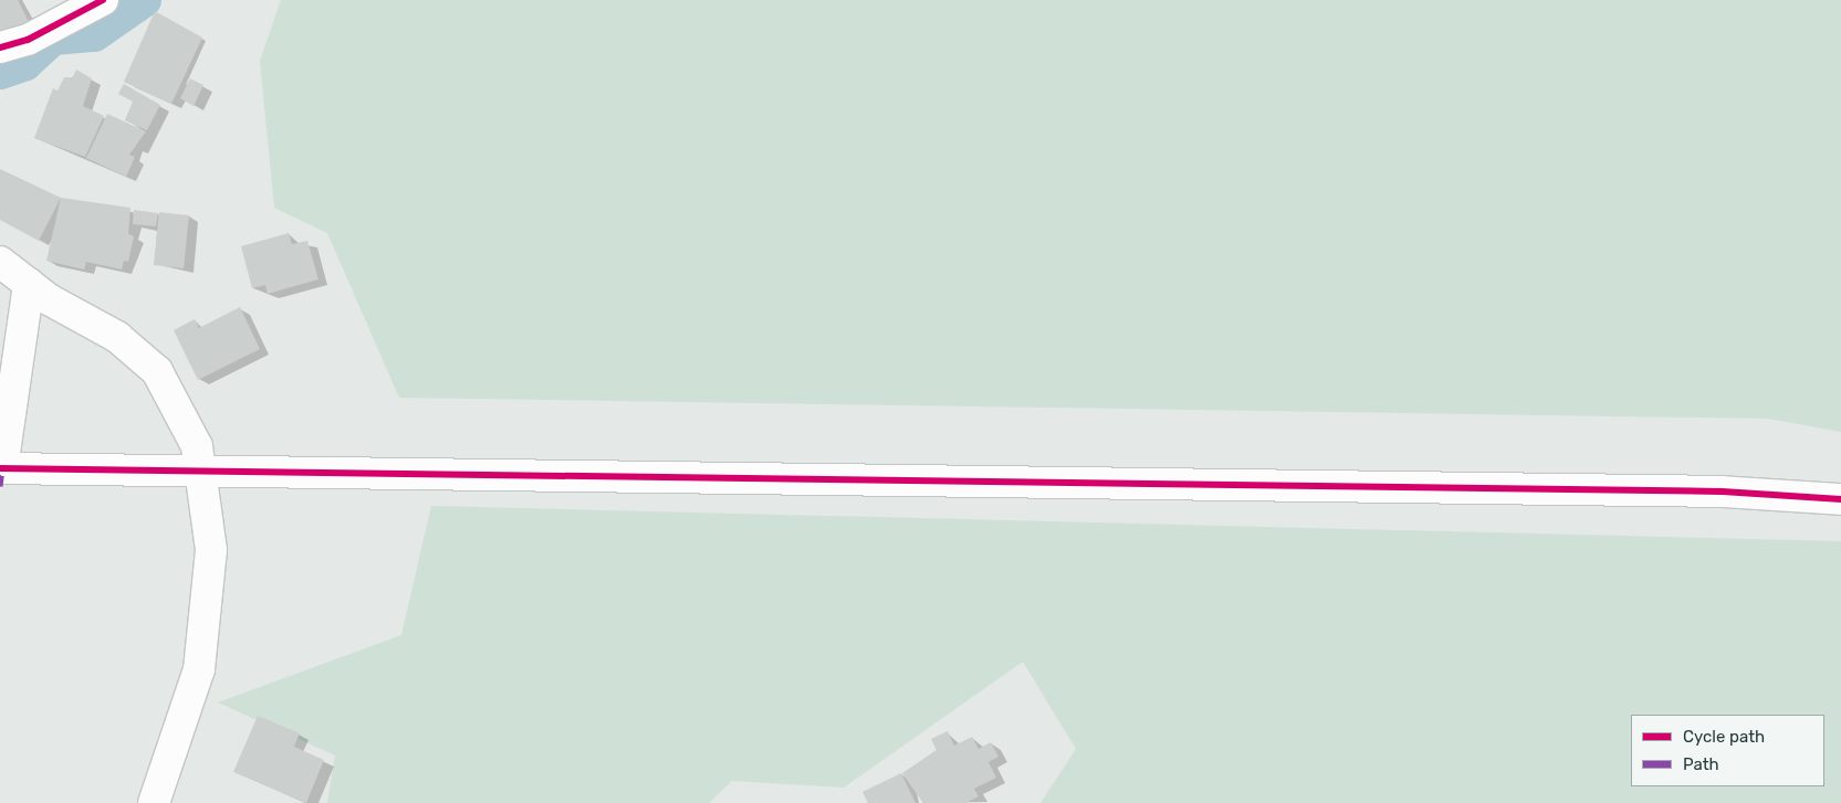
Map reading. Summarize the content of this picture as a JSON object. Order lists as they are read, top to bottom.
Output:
{
  "legend": ["Cycle path", "Path"]
}
